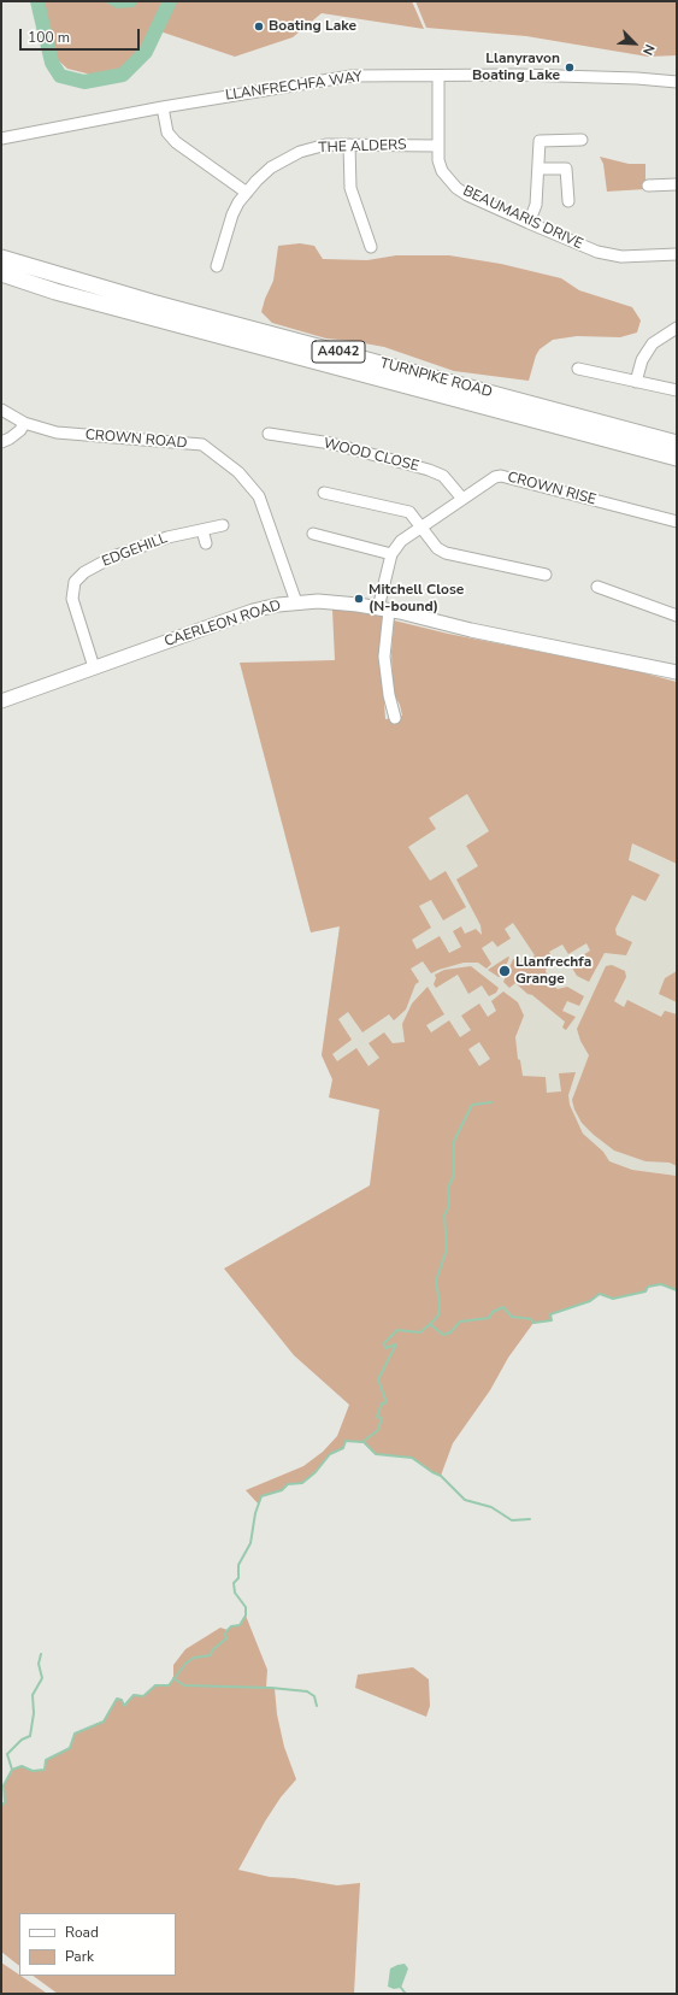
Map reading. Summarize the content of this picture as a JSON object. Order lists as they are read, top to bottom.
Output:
{
  "streets": {
    "highway": ["A4042", "TURNPIKE ROAD"],
    "main road": ["CAERLEON ROAD"],
    "street": [
      "LLANFRECHFA WAY",
      "THE ALDERS",
      "BEAUMARIS DRIVE",
      "CROWN ROAD",
      "WOOD CLOSE",
      "CROWN RISE",
      "EDGEHILL"
    ]
  },
  "crossings": [
    ["LLANFRECHFA WAY", "BEAUMARIS DRIVE"],
    ["THE ALDERS", "BEAUMARIS DRIVE"],
    ["CROWN ROAD", "CAERLEON ROAD"],
    ["WOOD CLOSE", "CROWN RISE"],
    ["CROWN RISE", "CAERLEON ROAD"],
    ["EDGEHILL", "CAERLEON ROAD"]
  ],
  "places": [
    "Boating Lake",
    "Llanyravon Boating Lake",
    "Mitchell Close (N-bound)",
    "Llanfrechfa Grange"
  ],
  "legend": ["Road", "Park"],
  "scale_bar": "100 m",
  "north": "bottom right"
}
